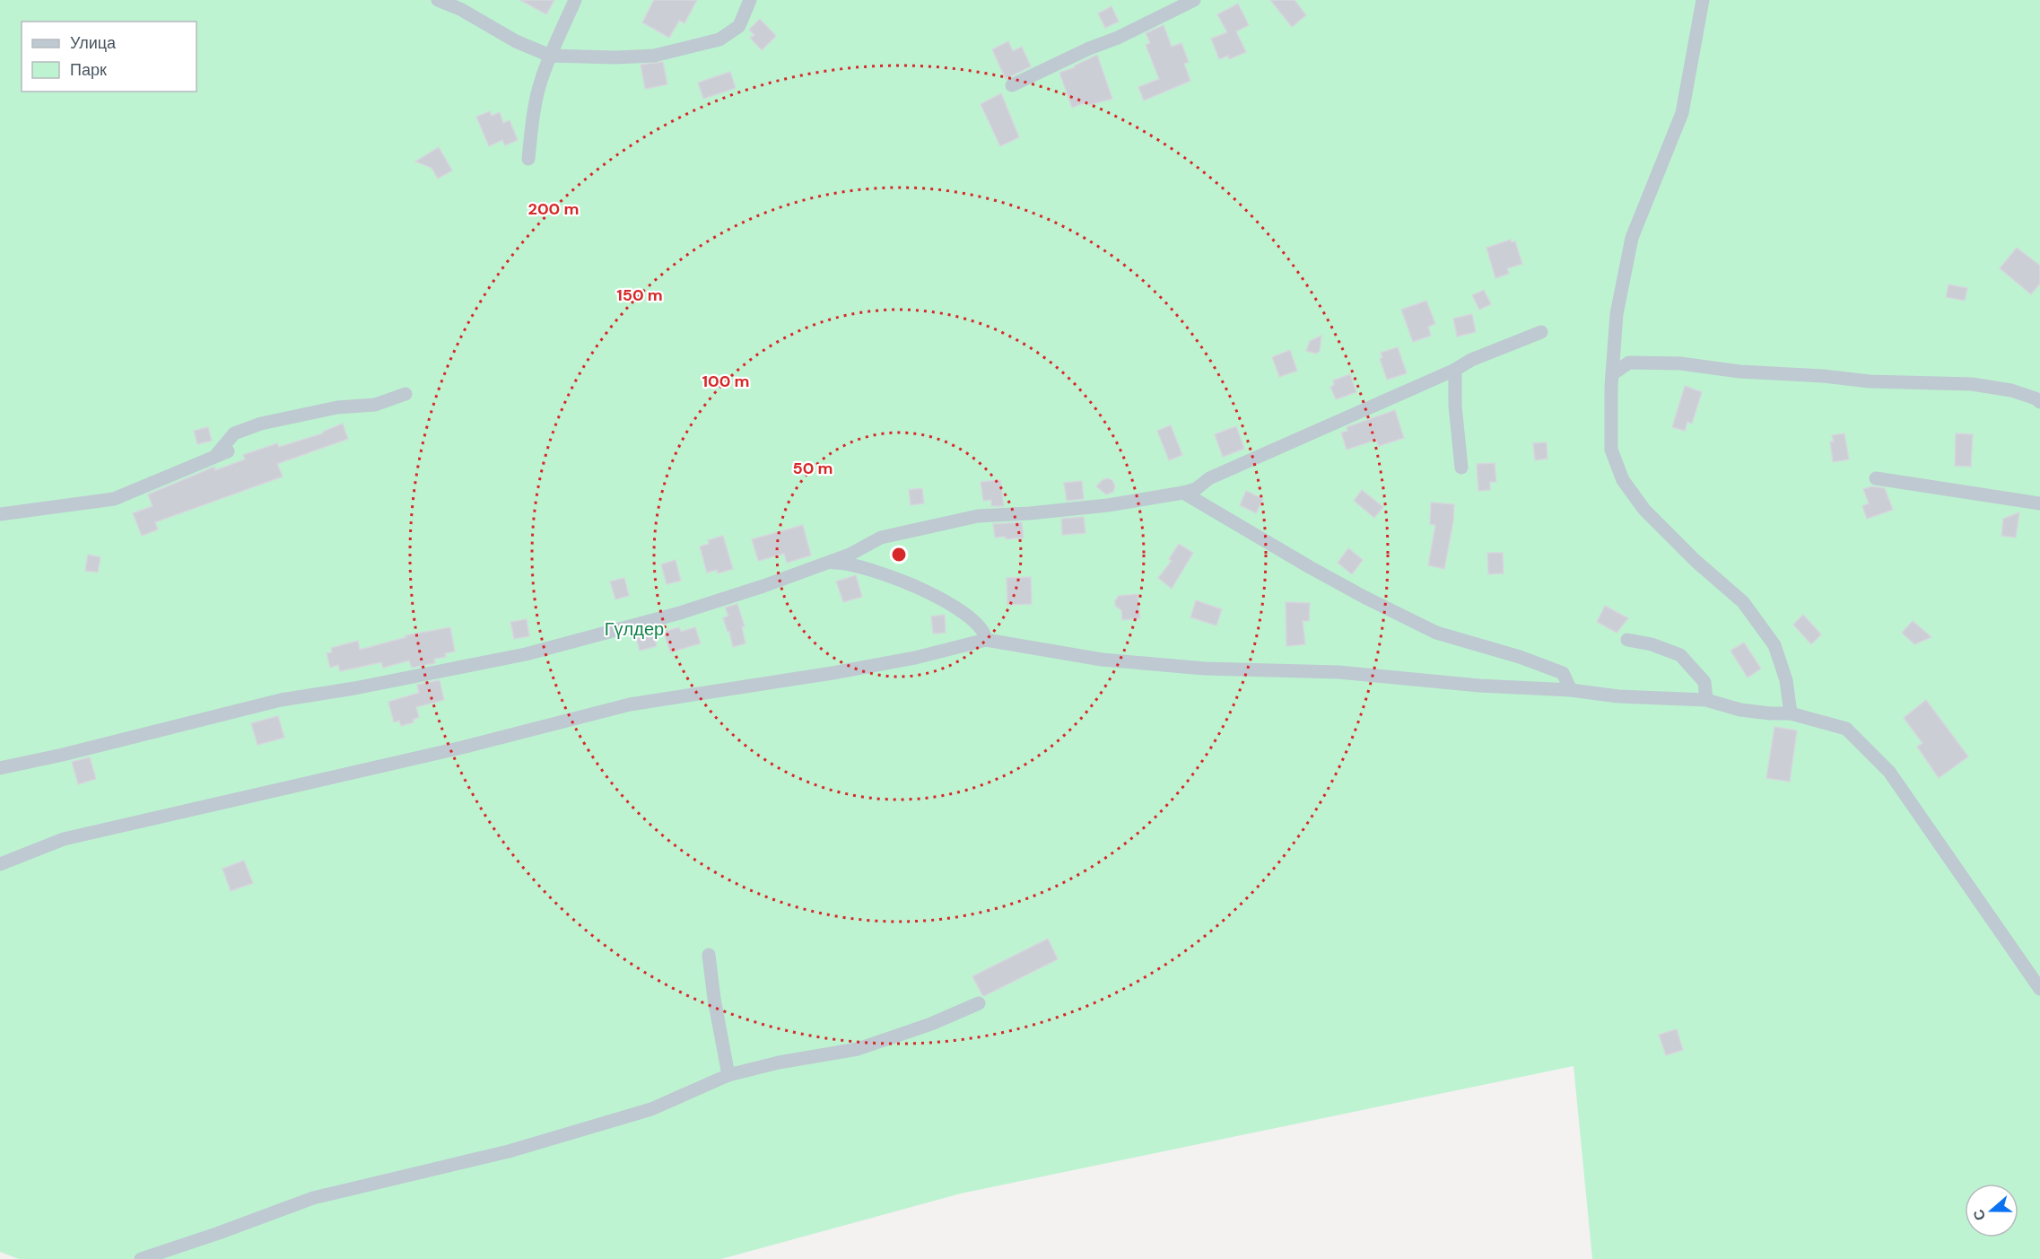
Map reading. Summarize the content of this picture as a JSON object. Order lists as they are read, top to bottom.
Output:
{
  "parks": ["Гүлдер"],
  "legend": ["Улица", "Парк"],
  "north": "left",
  "rings": [
    "200 m",
    "150 m",
    "100 m",
    "50 m"
  ]
}
